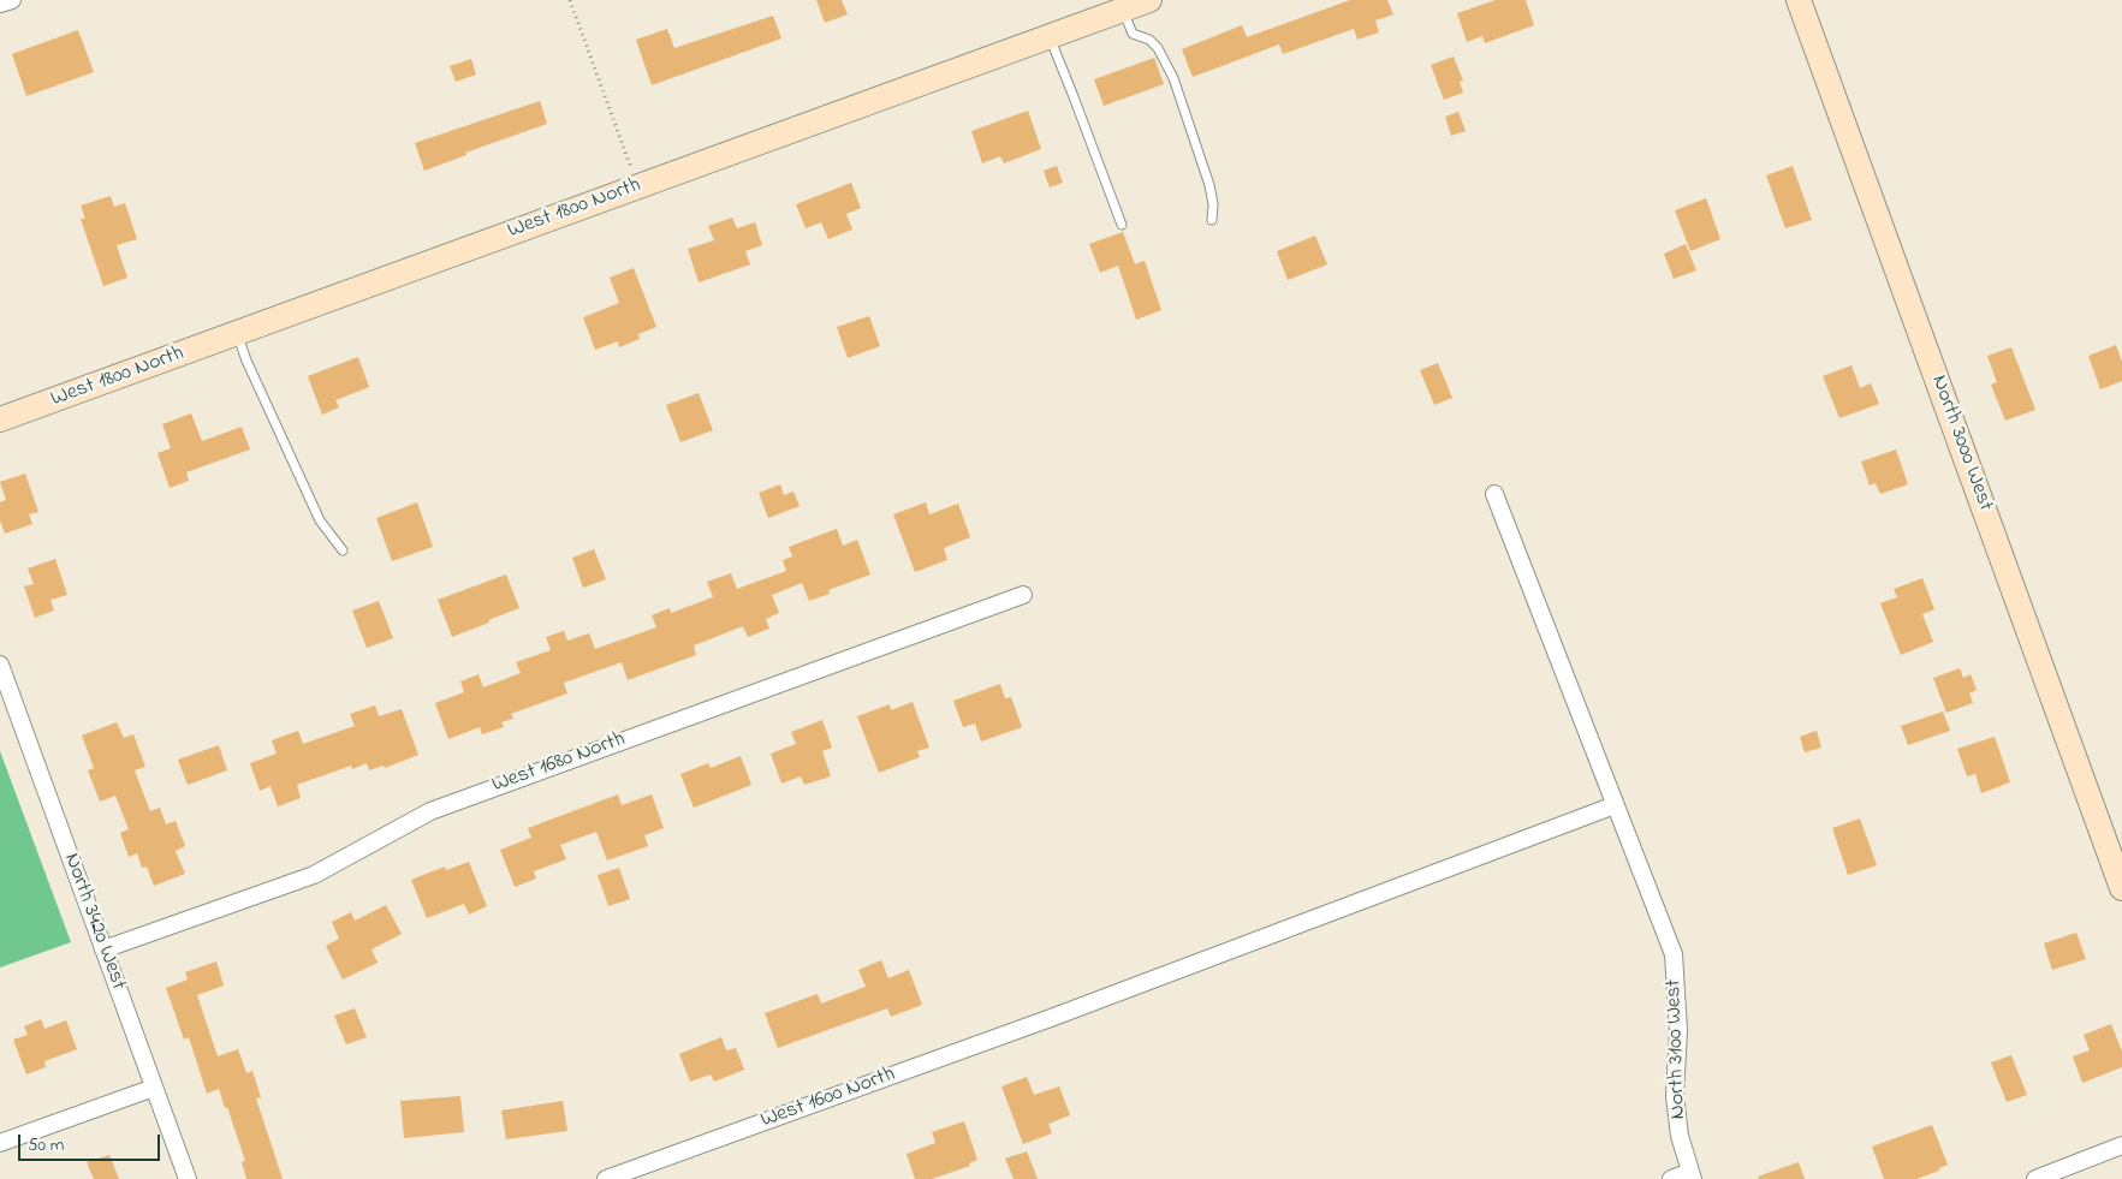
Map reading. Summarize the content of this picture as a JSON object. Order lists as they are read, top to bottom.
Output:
{
  "streets": {
    "main road": ["West 1800 North", "North 3000 West"],
    "street": [
      "West 1680 North",
      "North 3420 West",
      "North 3100 West",
      "West 1600 North"
    ]
  },
  "crossings": [
    ["West 1680 North", "North 3420 West"],
    ["North 3100 West", "West 1600 North"]
  ],
  "scale_bar": "50 m"
}
